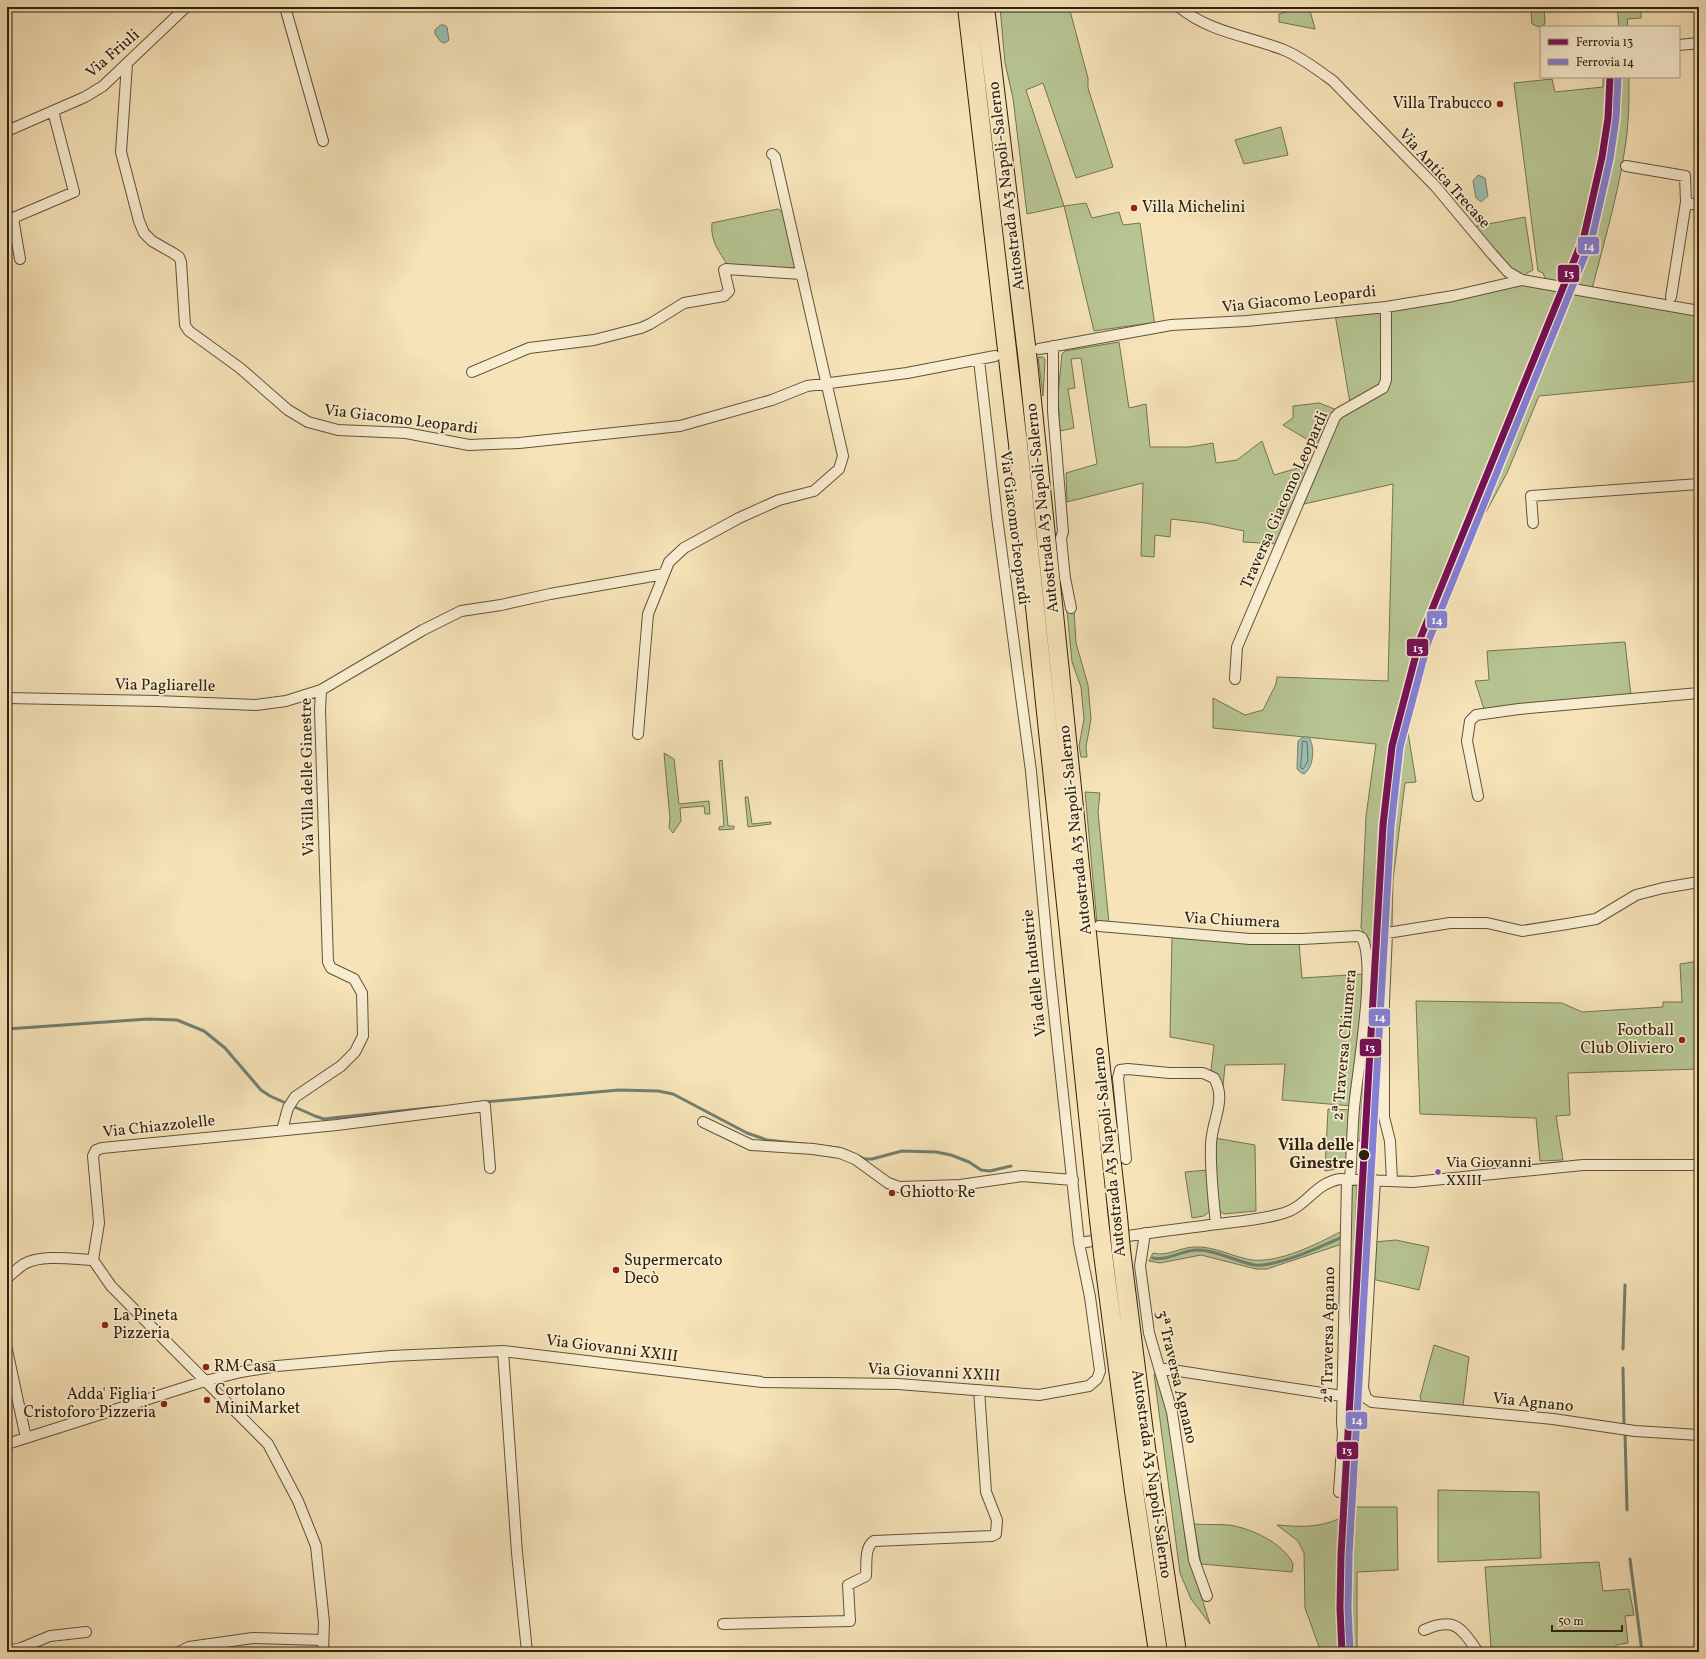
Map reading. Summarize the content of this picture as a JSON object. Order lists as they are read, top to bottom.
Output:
{
  "streets": {
    "highway": ["Autostrada A3 Napoli-Salerno"],
    "street": [
      "Via Friuli",
      "Via Antica Trecase",
      "Via Giacomo Leopardi",
      "Traversa Giacomo Leopardi",
      "Via Pagliarelle",
      "Via Villa delle Ginestre",
      "Via Chiumera",
      "Via delle Industrie",
      "2ª Traversa Chiumera",
      "Via Chiazzolelle",
      "2ª Traversa Agnano",
      "Via Giovanni XXIII",
      "3ª Traversa Agnano",
      "Via Agnano"
    ]
  },
  "crossings": [
    ["Via Friuli", "Via Giacomo Leopardi"],
    ["Via Antica Trecase", "Via Giacomo Leopardi"],
    ["Via Giacomo Leopardi", "Traversa Giacomo Leopardi"],
    ["Via Giacomo Leopardi", "Via delle Industrie"],
    ["Via Pagliarelle", "Via Villa delle Ginestre"],
    ["Via Villa delle Ginestre", "Via Chiazzolelle"],
    ["Via Chiumera", "2ª Traversa Chiumera"],
    ["Via delle Industrie", "Via Giovanni XXIII"],
    ["2ª Traversa Chiumera", "2ª Traversa Agnano"]
  ],
  "places": [
    "Villa Trabucco",
    "Villa Michelini",
    "Football Club Oliviero",
    "Villa delle Ginestre",
    "Via Giovanni XXIII",
    "Ghiotto Re",
    "Supermercato Decò",
    "La Pineta Pizzeria",
    "RM Casa",
    "Cortolano MiniMarket",
    "Adda' Figlia i Cristoforo Pizzeria"
  ],
  "lines": ["rail line 13", "rail line 14"],
  "legend": ["Ferrovia 13", "Ferrovia 14"],
  "scale_bar": "50 m"
}
